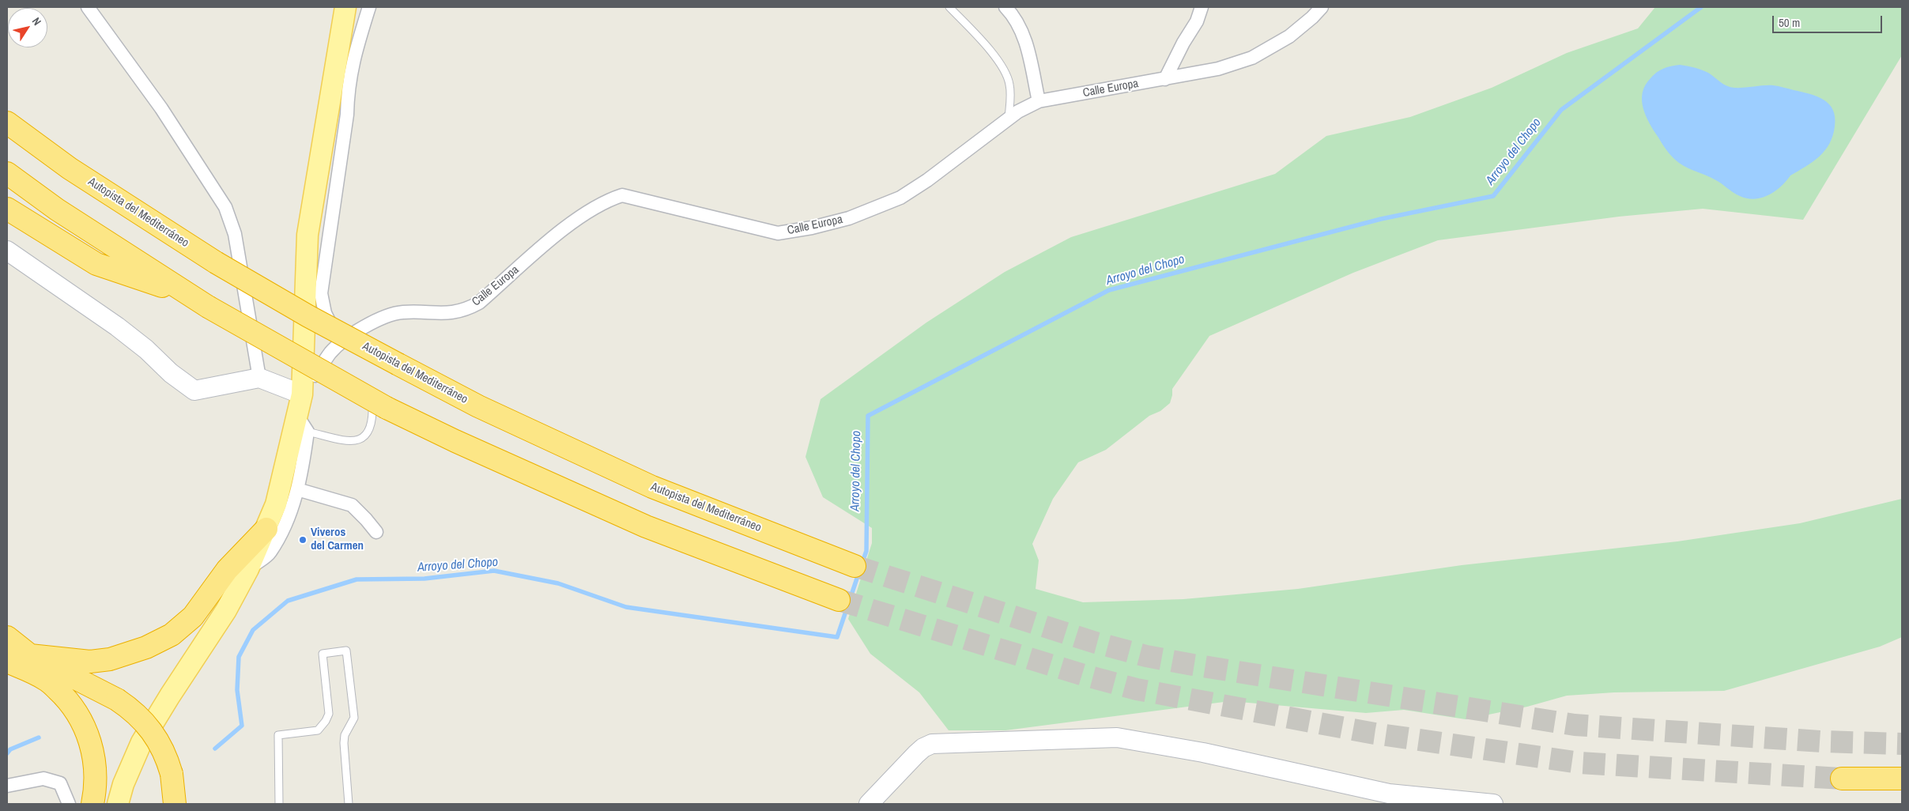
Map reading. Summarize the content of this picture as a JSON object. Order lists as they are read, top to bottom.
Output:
{
  "streets": {
    "highway": ["Autopista del Mediterráneo"],
    "street": ["Calle Europa"]
  },
  "water": ["Arroyo del Chopo"],
  "places": ["Viveros del Carmen"],
  "scale_bar": "50 m",
  "north": "top right"
}
